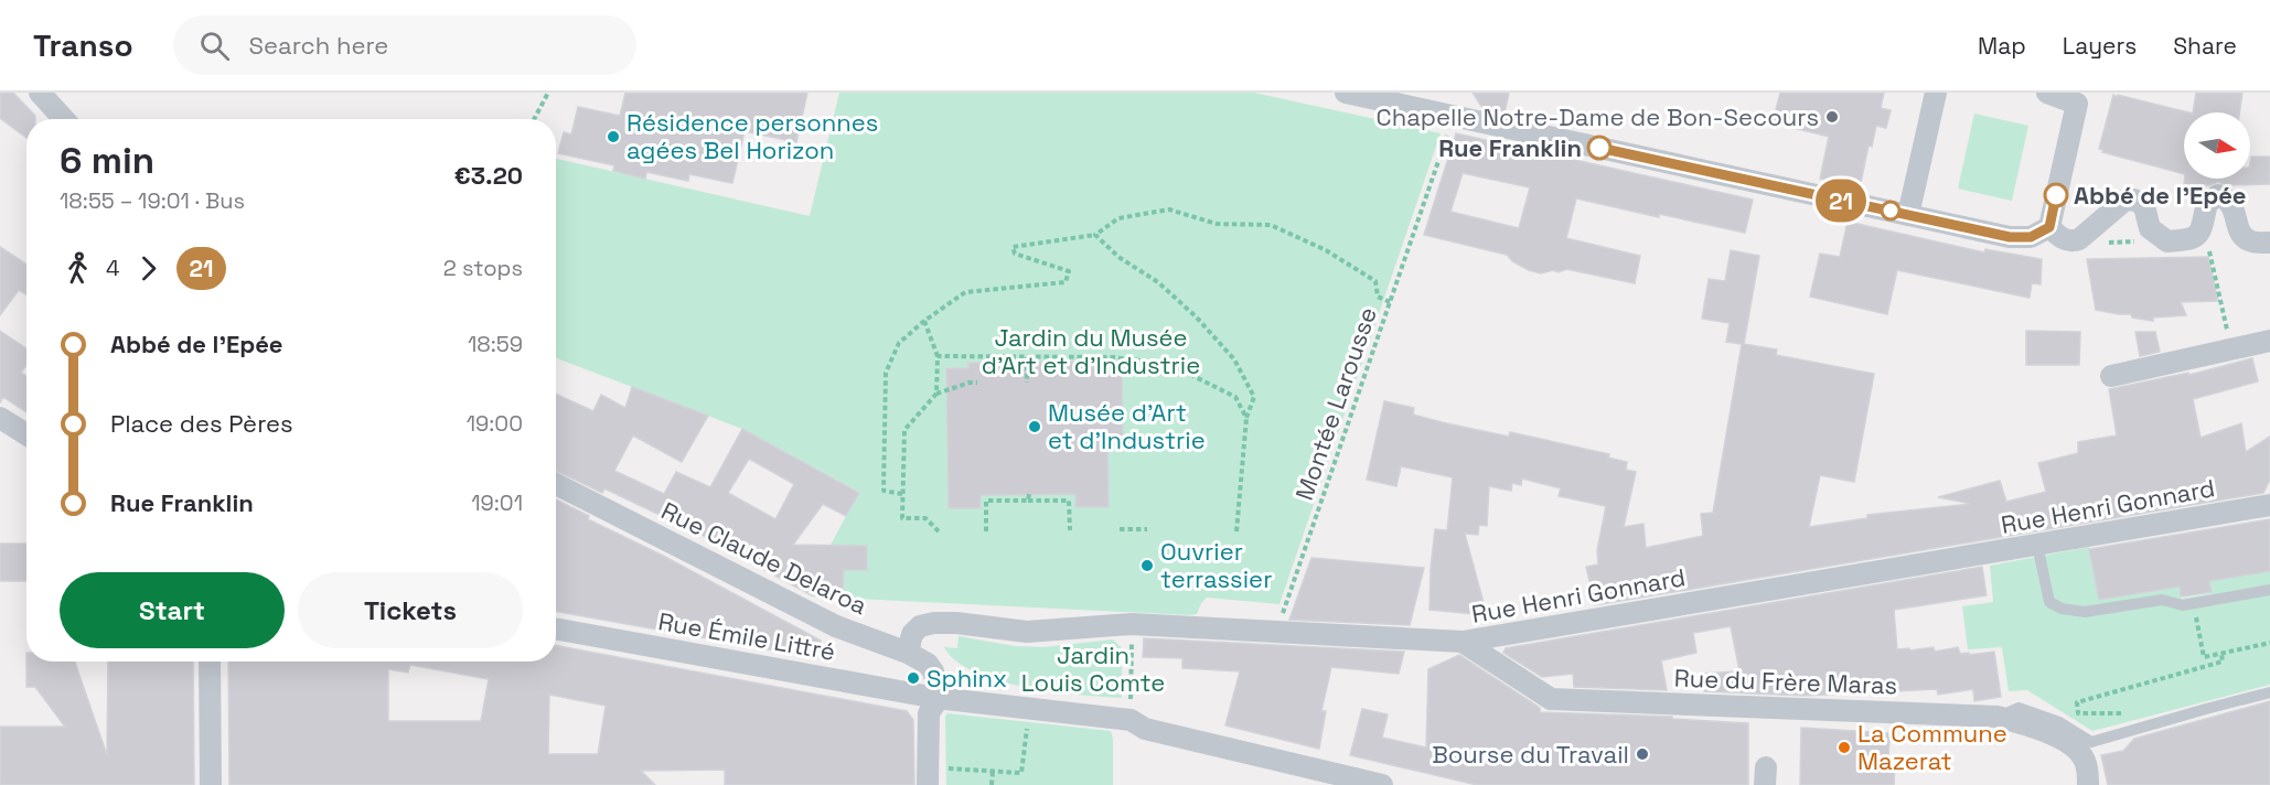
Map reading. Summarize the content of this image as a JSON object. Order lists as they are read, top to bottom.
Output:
{
  "streets": {
    "street": [
      "Rue Henri Gonnard",
      "Rue Claude Delaroa",
      "Rue Émile Littré",
      "Rue du Frère Maras"
    ],
    "path": ["Montée Larousse"]
  },
  "crossings": [
    ["Rue Henri Gonnard", "Rue Claude Delaroa"],
    ["Rue Henri Gonnard", "Rue du Frère Maras"],
    ["Rue Claude Delaroa", "Rue Émile Littré"]
  ],
  "parks": ["Jardin du Musée d'Art et d'Industrie", "Jardin Louis Comte"],
  "places": [
    "Chapelle Notre-Dame de Bon-Secours",
    "Résidence personnes agées Bel Horizon",
    "Rue Franklin",
    "Abbé de l'Epée",
    "Musée d'Art et d'Industrie",
    "Ouvrier terrassier",
    "Sphinx",
    "La Commune Mazerat",
    "Bourse du Travail"
  ],
  "lines": ["bus line 21"],
  "north": "right",
  "page": {
    "header": "Transo",
    "search": "Search here",
    "nav": ["Map", "Layers", "Share"],
    "on_map": "21",
    "heading": ["6 min", "18:55 – 19:01 · Bus", "€3.20"],
    "legs": ["4", "21", "2 stops"],
    "list": [
      {
        "name": "Abbé de l'Epée",
        "value": "18:59"
      },
      {
        "name": "Place des Pères",
        "value": "19:00"
      },
      {
        "name": "Rue Franklin",
        "value": "19:01"
      }
    ],
    "buttons": ["Start", "Tickets"]
  }
}
